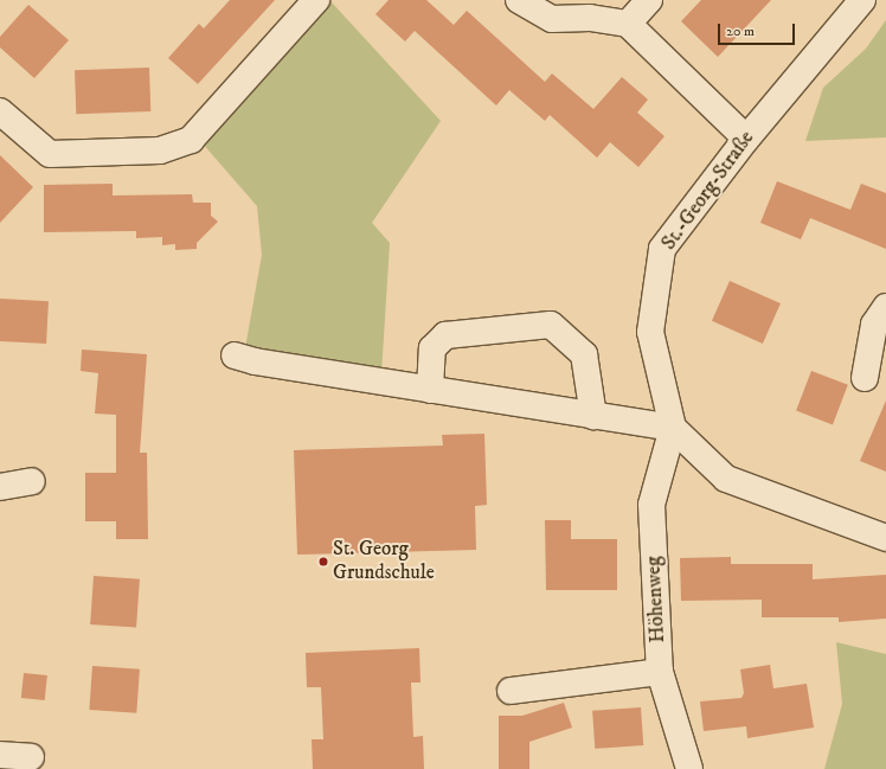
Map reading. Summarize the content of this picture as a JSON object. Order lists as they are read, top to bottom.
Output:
{
  "streets": {
    "street": ["St.-Georg-Straße", "Höhenweg"]
  },
  "crossings": [
    ["St.-Georg-Straße", "Höhenweg"]
  ],
  "places": ["St. Georg Grundschule"],
  "scale_bar": "20 m"
}
